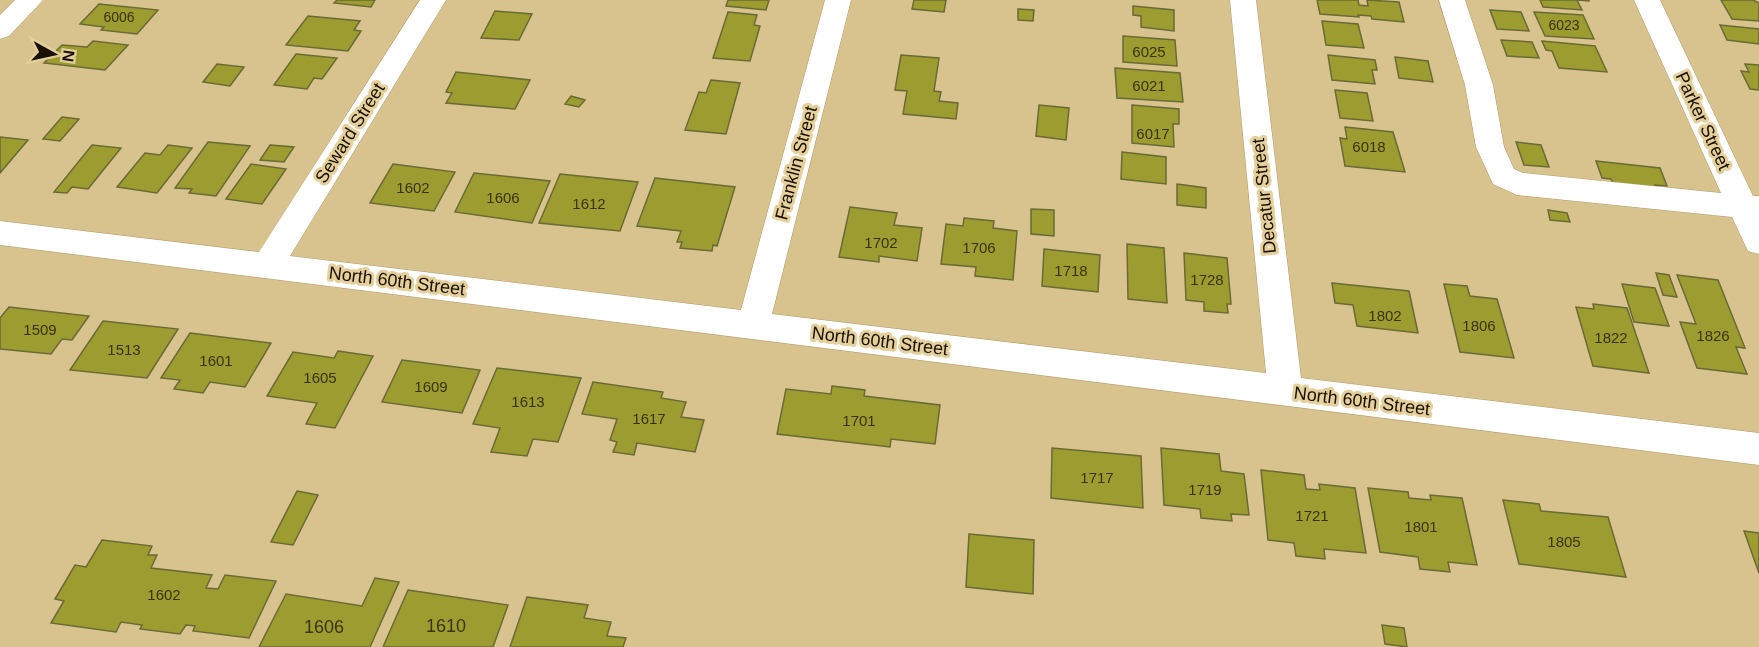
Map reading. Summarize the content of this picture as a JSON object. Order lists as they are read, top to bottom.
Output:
{
  "streets": {
    "street": [
      "Parker Street",
      "Seward Street",
      "Franklin Street",
      "Decatur Street",
      "North 60th Street"
    ]
  },
  "crossings": [
    ["Seward Street", "North 60th Street"],
    ["Franklin Street", "North 60th Street"],
    ["Decatur Street", "North 60th Street"]
  ],
  "house_numbers": [
    "6006",
    "6023",
    "6025",
    "6021",
    "6017",
    "6018",
    "1602",
    "1606",
    "1612",
    "1702",
    "1706",
    "1718",
    "1728",
    "1802",
    "1806",
    "1509",
    "1826",
    "1822",
    "1513",
    "1601",
    "1605",
    "1609",
    "1613",
    "1617",
    "1701",
    "1717",
    "1719",
    "1721",
    "1801",
    "1805",
    "1602",
    "1610",
    "1606"
  ],
  "north": "right"
}
